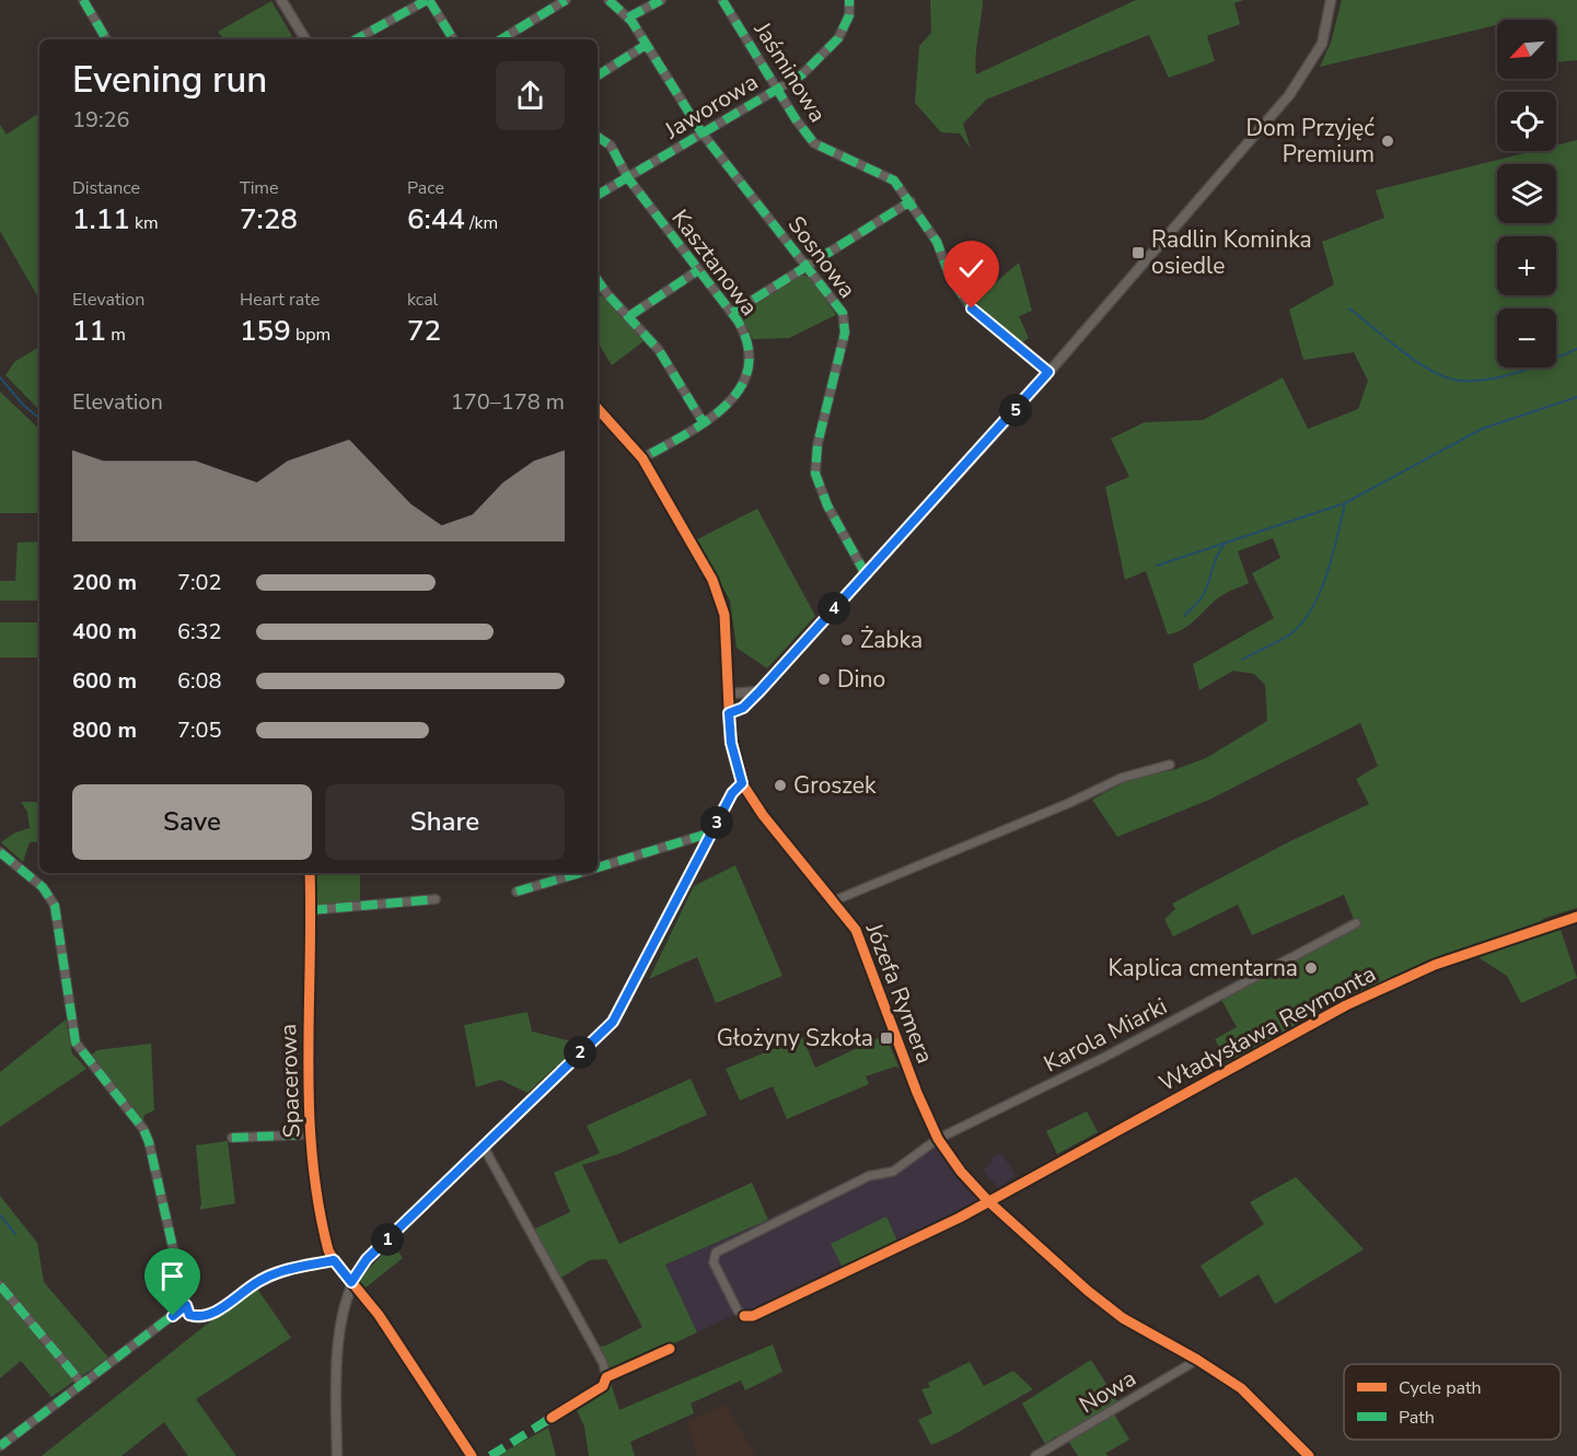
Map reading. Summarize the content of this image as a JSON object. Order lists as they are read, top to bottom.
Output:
{
  "streets": {
    "street": [
      "Jaśminowa",
      "Jaworowa",
      "Sosnowa",
      "Kasztanowa",
      "Józefa Rymera",
      "Władysława Reymonta",
      "Karola Miarki",
      "Spacerowa",
      "Nowa"
    ]
  },
  "crossings": [
    ["Jaśminowa", "Jaworowa"],
    ["Jaworowa", "Sosnowa"],
    ["Jaworowa", "Kasztanowa"],
    ["Kasztanowa", "Józefa Rymera"],
    ["Józefa Rymera", "Władysława Reymonta"],
    ["Józefa Rymera", "Karola Miarki"],
    ["Józefa Rymera", "Nowa"],
    ["Władysława Reymonta", "Karola Miarki"]
  ],
  "places": {
    "other": [
      "Dom Przyjęć Premium",
      "Żabka",
      "Dino",
      "Groszek",
      "Kaplica cmentarna"
    ],
    "transit": ["Radlin Kominka osiedle", "Głożyny Szkoła"]
  },
  "legend": ["Cycle path", "Path"],
  "north": "bottom left",
  "page": {
    "map_buttons": ["+", "−"],
    "heading": ["Evening run", "19:26"],
    "stats": [
      ["Distance", "1.11 km"],
      ["Time", "7:28"],
      ["Pace", "6:44 /km"],
      ["Elevation", "11 m"],
      ["Heart rate", "159 bpm"],
      ["kcal", "72"]
    ],
    "chart": ["Elevation", "170–178 m"],
    "pins": [
      "5",
      "4",
      "3",
      "2",
      "1"
    ],
    "list": [
      {
        "name": "200 m",
        "note": "7:02"
      },
      {
        "name": "400 m",
        "note": "6:32"
      },
      {
        "name": "600 m",
        "note": "6:08"
      },
      {
        "name": "800 m",
        "note": "7:05"
      }
    ],
    "buttons": ["Save", "Share"]
  }
}
